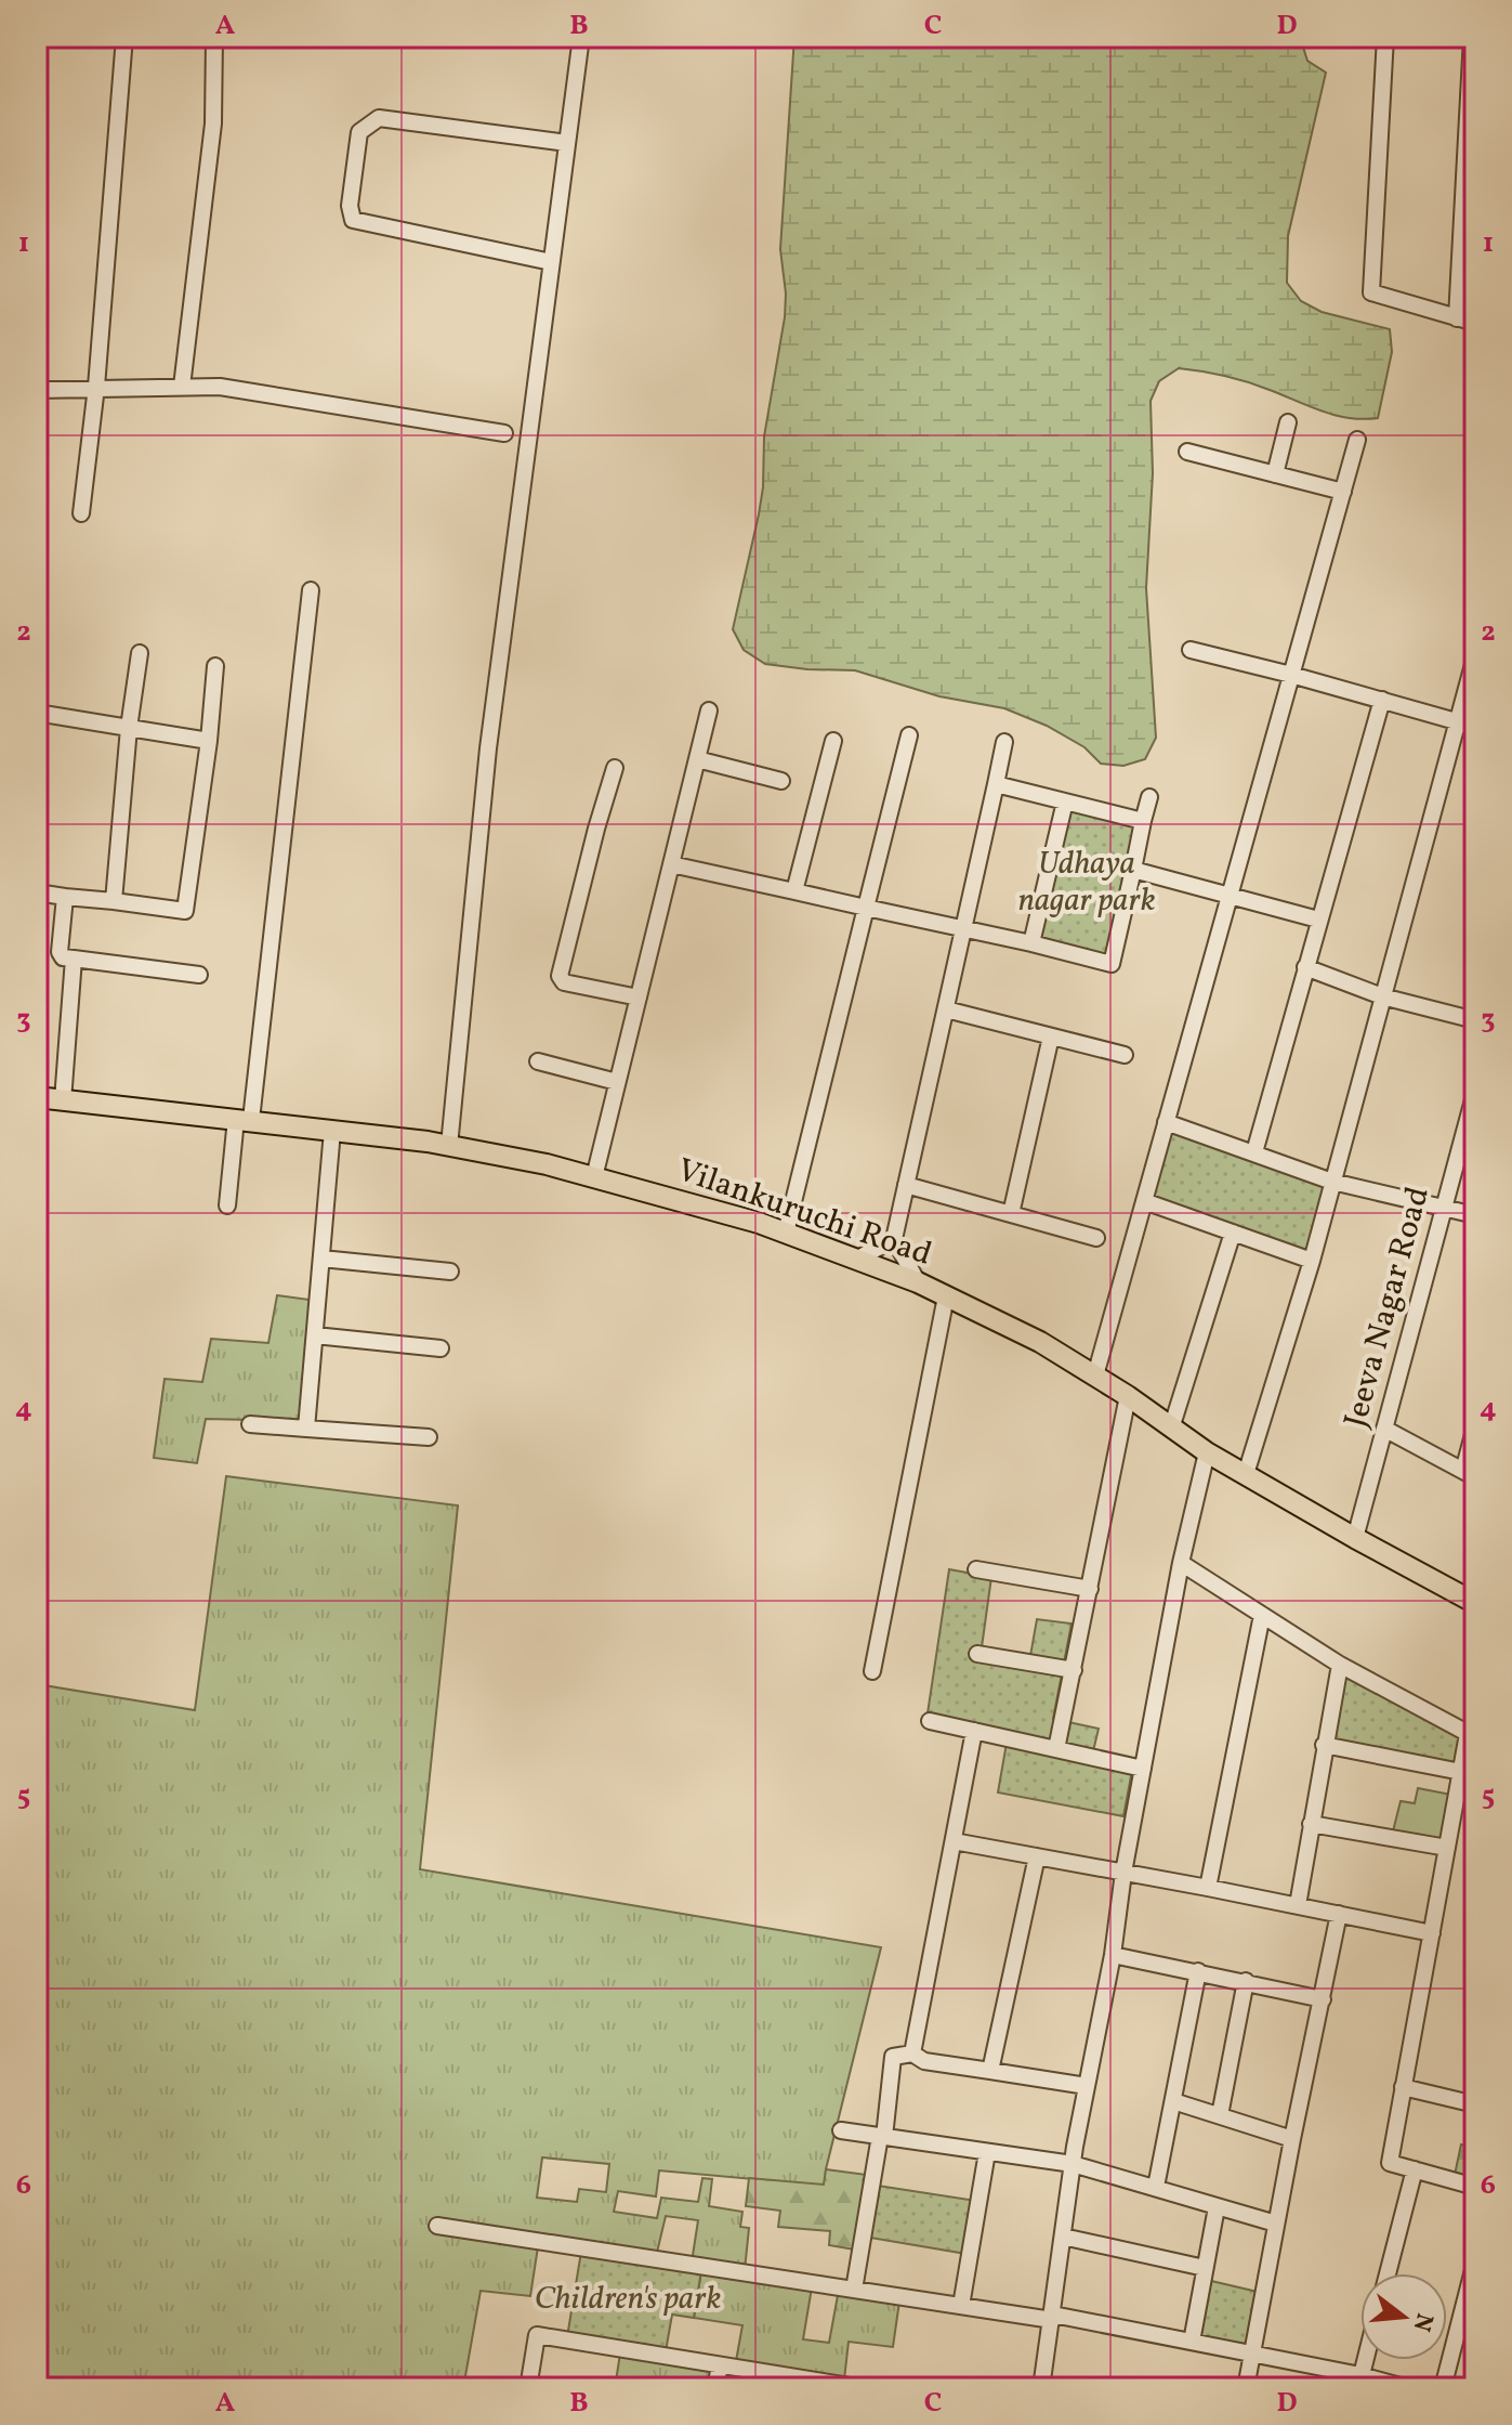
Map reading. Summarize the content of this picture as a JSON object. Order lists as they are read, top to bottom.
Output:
{
  "streets": {
    "main road": ["Vilankuruchi Road"],
    "street": ["Jeeva Nagar Road"]
  },
  "crossings": [
    ["Vilankuruchi Road", "Jeeva Nagar Road"]
  ],
  "parks": ["Udhaya nagar park", "Children's park"],
  "north": "right",
  "grid": {
    "columns": [
      "A",
      "B",
      "C",
      "D"
    ],
    "rows": [
      "1",
      "2",
      "3",
      "4",
      "5",
      "6"
    ]
  }
}
